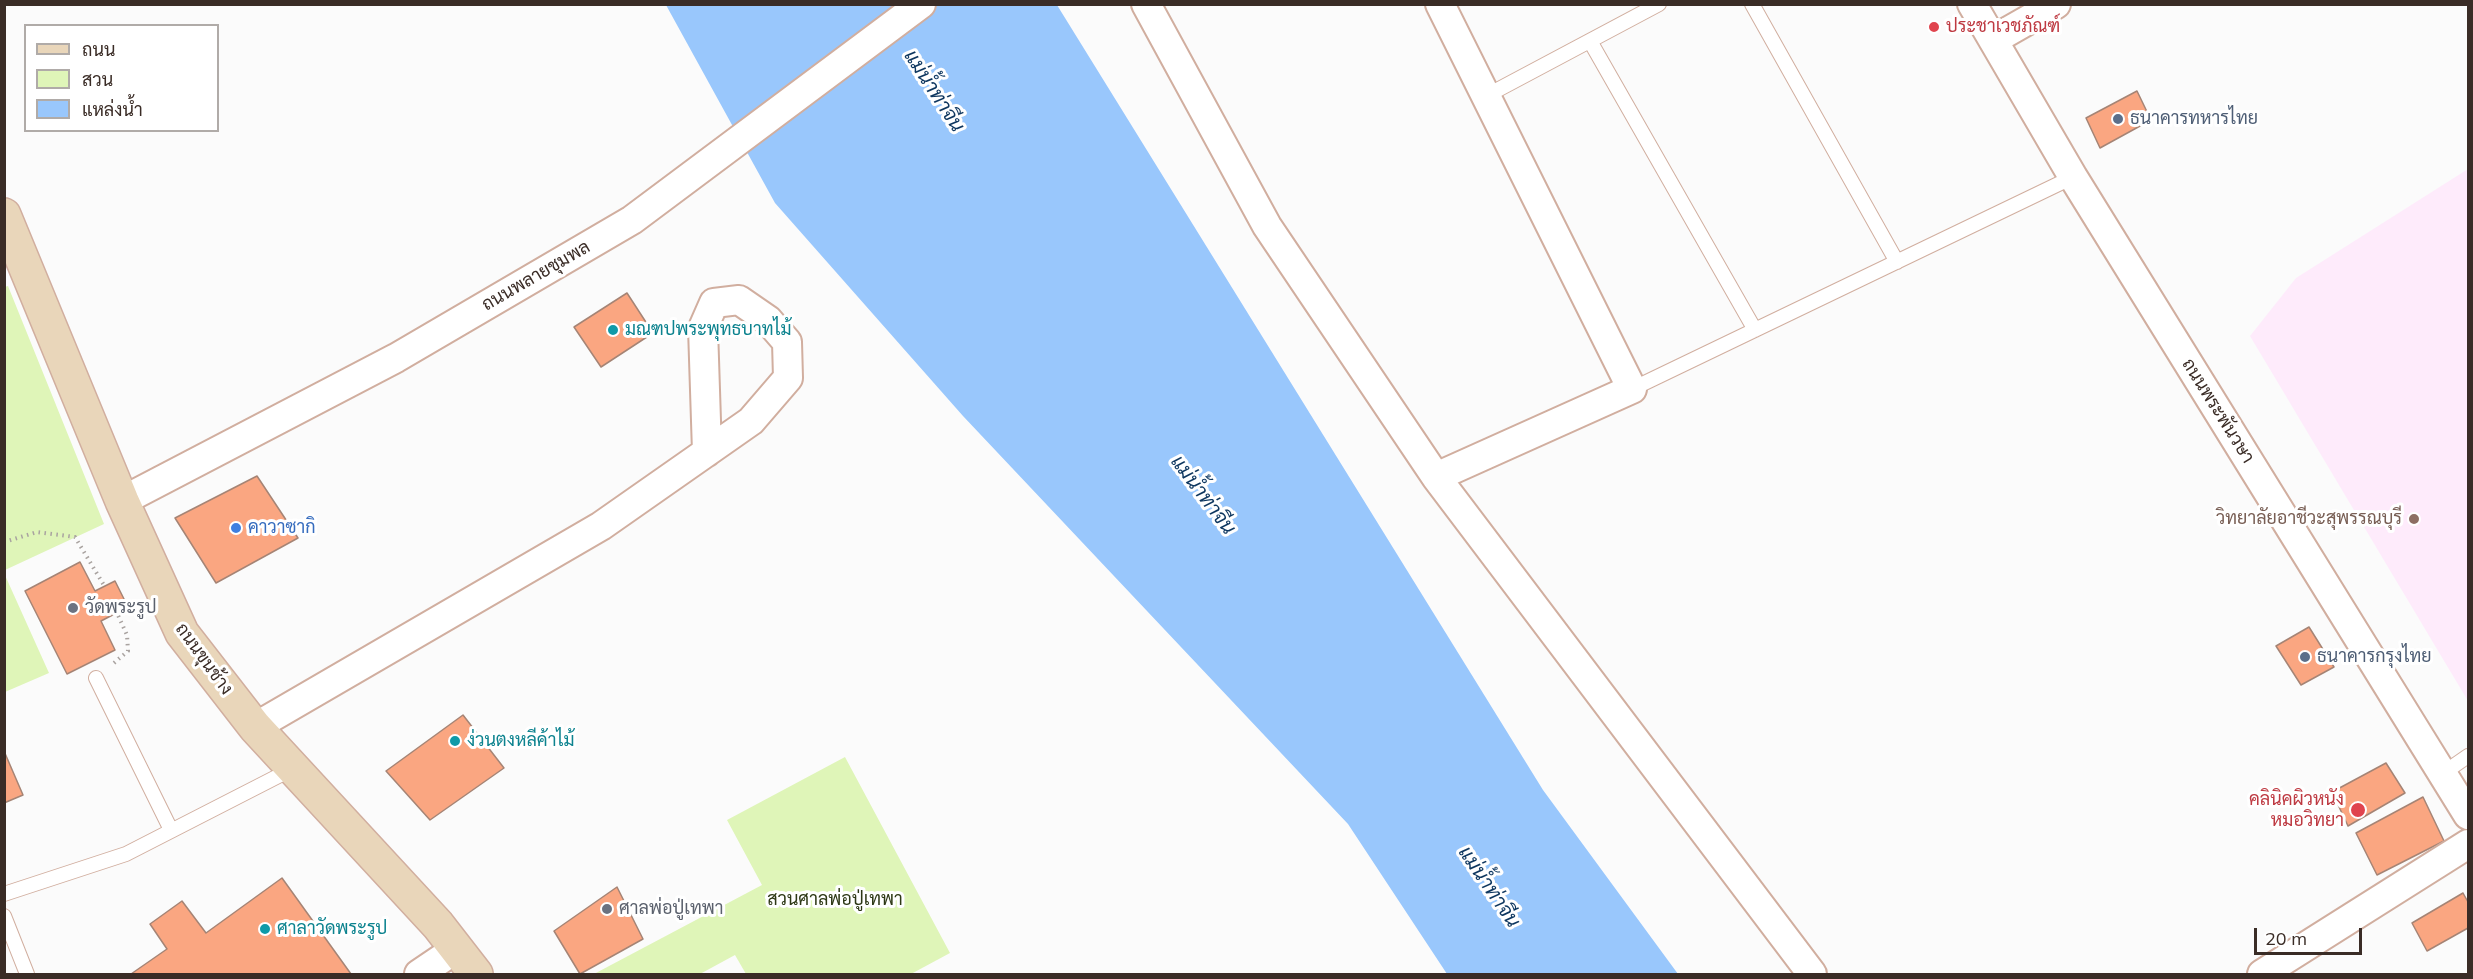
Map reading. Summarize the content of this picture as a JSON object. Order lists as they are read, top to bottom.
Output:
{
  "streets": {
    "main road": ["ถนนขุนช้าง"],
    "street": ["ถนนพลายชุมพล", "ถนนพระพันวษา"]
  },
  "crossings": [
    ["ถนนพลายชุมพล", "ถนนขุนช้าง"]
  ],
  "water": ["แม่น้ำท่าจีน"],
  "parks": ["สวนศาลพ่อปู่เทพา"],
  "places": [
    "ประชาเวชภัณฑ์",
    "ธนาคารทหารไทย",
    "มณฑปพระพุทธบาทไม้",
    "วิทยาลัยอาชีวะสุพรรณบุรี",
    "คาวาซากิ",
    "วัดพระรูป",
    "ธนาคารกรุงไทย",
    "ง่วนตงหลีค้าไม้",
    "คลินิคผิวหนัง หมอวิทยา",
    "ศาลพ่อปู่เทพา",
    "ศาลาวัดพระรูป"
  ],
  "legend": ["ถนน", "สวน", "แหล่งน้ำ"],
  "scale_bar": "20 m"
}
